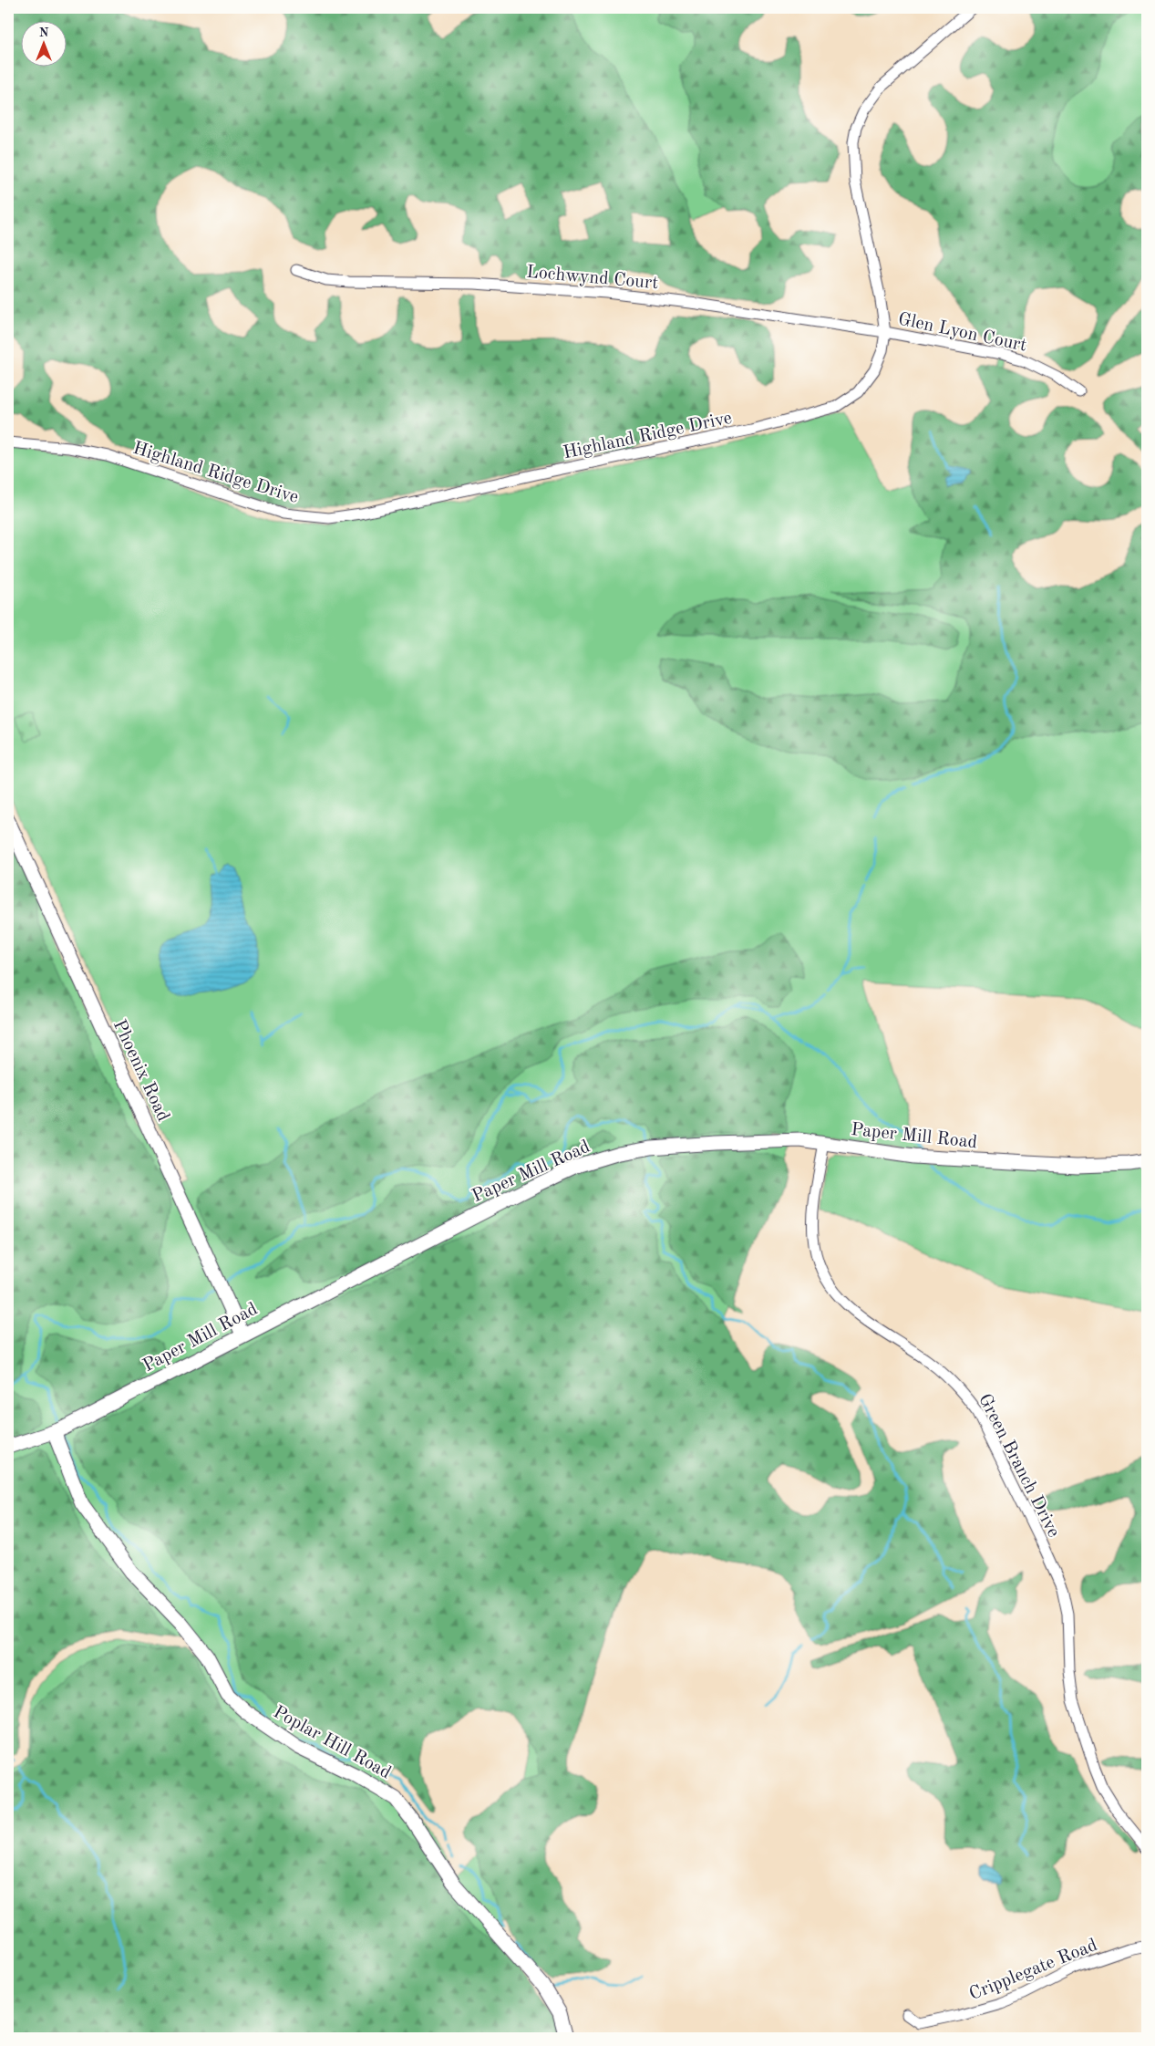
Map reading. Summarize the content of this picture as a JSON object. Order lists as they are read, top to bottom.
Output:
{
  "streets": {
    "street": [
      "Lochwynd Court",
      "Glen Lyon Court",
      "Highland Ridge Drive",
      "Phoenix Road",
      "Paper Mill Road",
      "Green Branch Drive",
      "Poplar Hill Road",
      "Cripplegate Road"
    ]
  },
  "crossings": [
    ["Lochwynd Court", "Glen Lyon Court"],
    ["Lochwynd Court", "Highland Ridge Drive"],
    ["Glen Lyon Court", "Highland Ridge Drive"],
    ["Phoenix Road", "Paper Mill Road"],
    ["Paper Mill Road", "Green Branch Drive"],
    ["Paper Mill Road", "Poplar Hill Road"]
  ],
  "north": "top"
}
